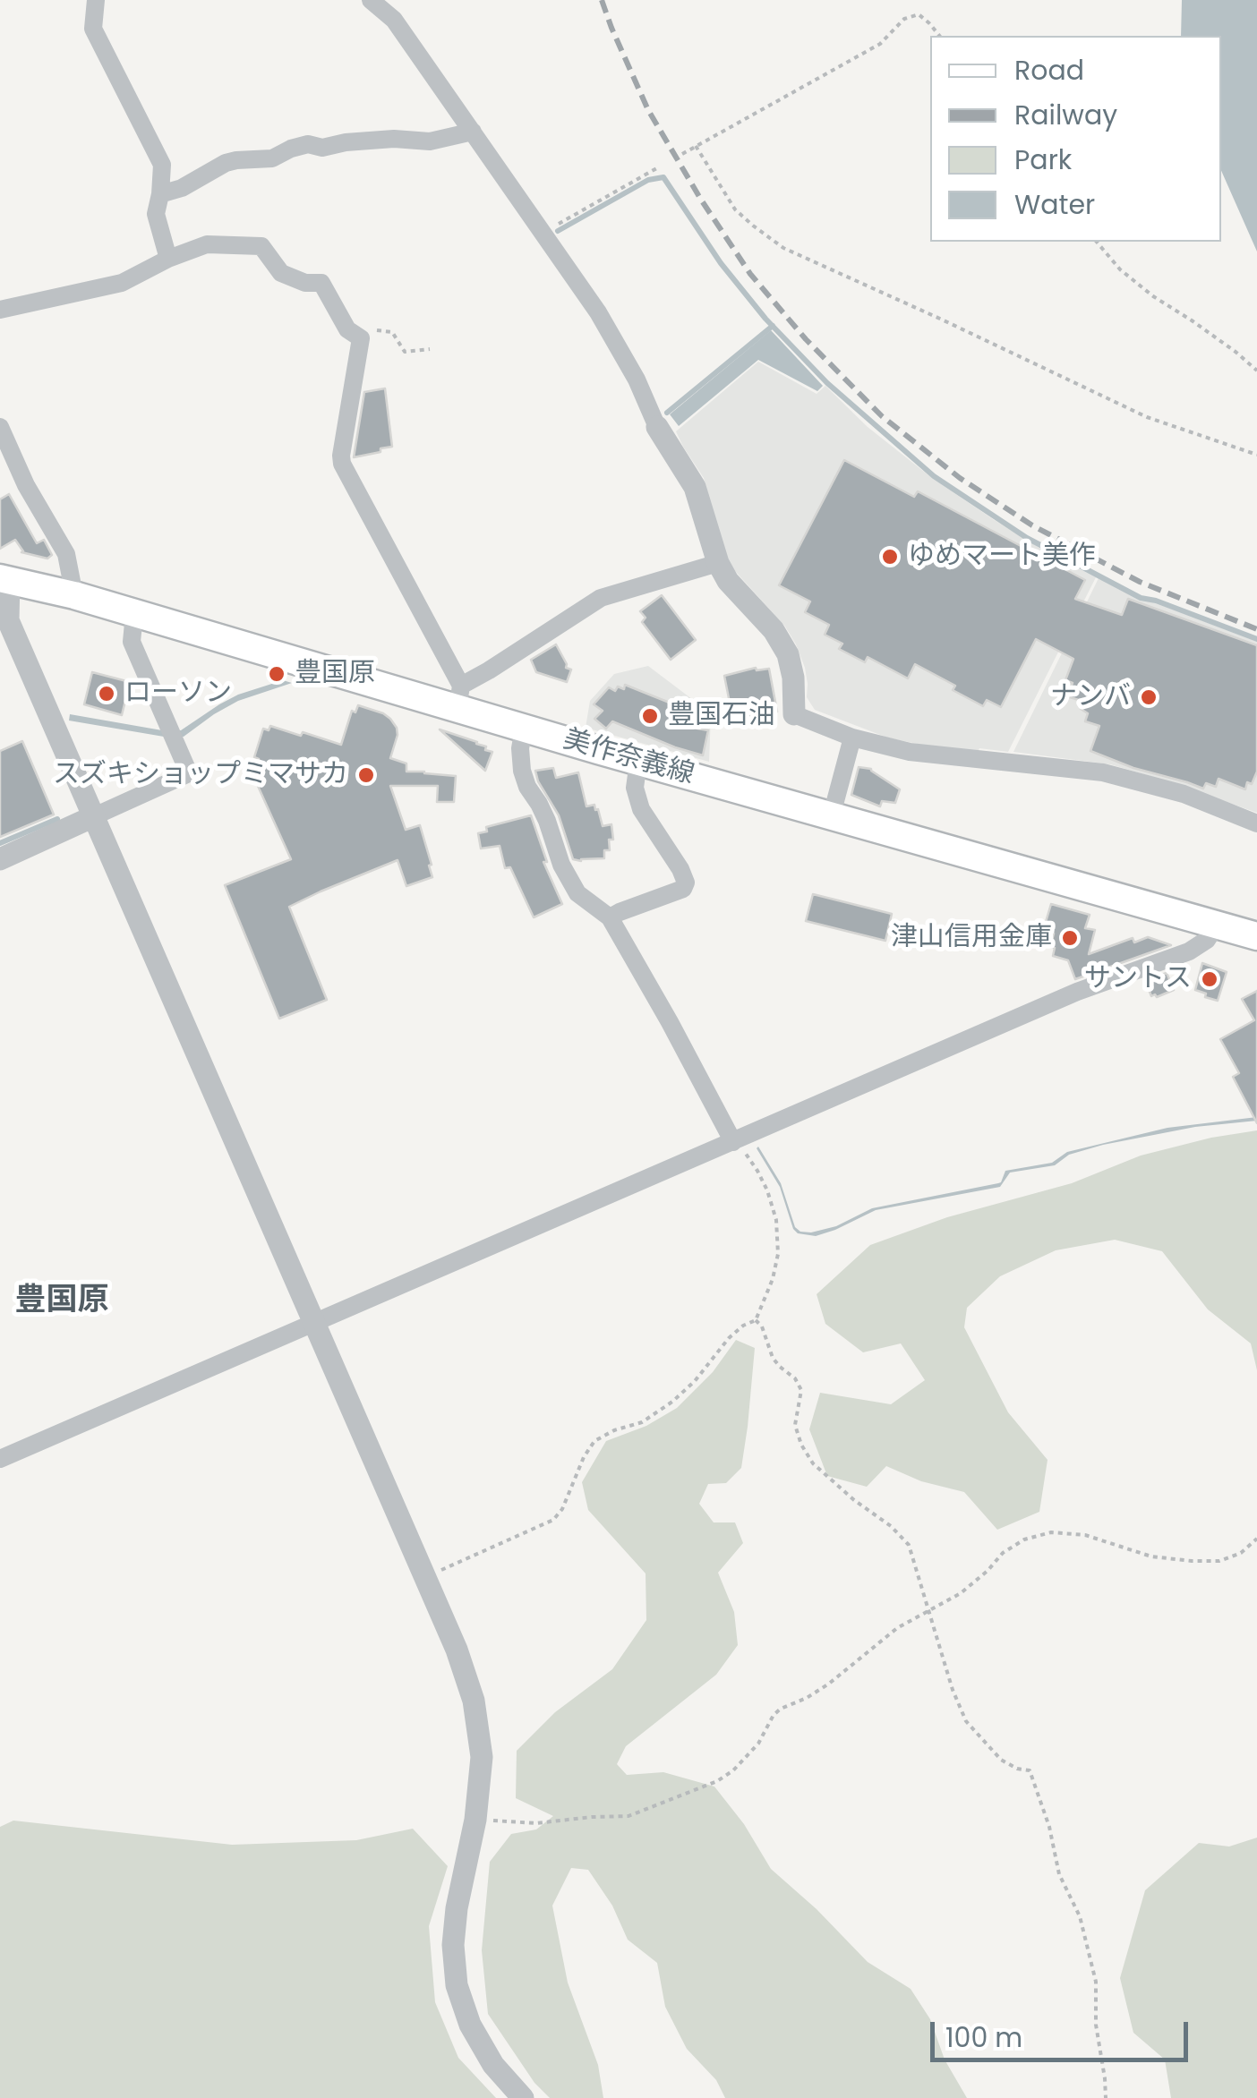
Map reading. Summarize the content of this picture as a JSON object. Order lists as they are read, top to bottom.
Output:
{
  "streets": {
    "main road": ["美作奈義線"]
  },
  "districts": ["豊国原"],
  "places": [
    "ゆめマート美作",
    "豊国原",
    "ローソン",
    "ナンバ",
    "豊国石油",
    "スズキショップミマサカ",
    "津山信用金庫",
    "サントス"
  ],
  "legend": [
    "Road",
    "Railway",
    "Park",
    "Water"
  ],
  "scale_bar": "100 m"
}
